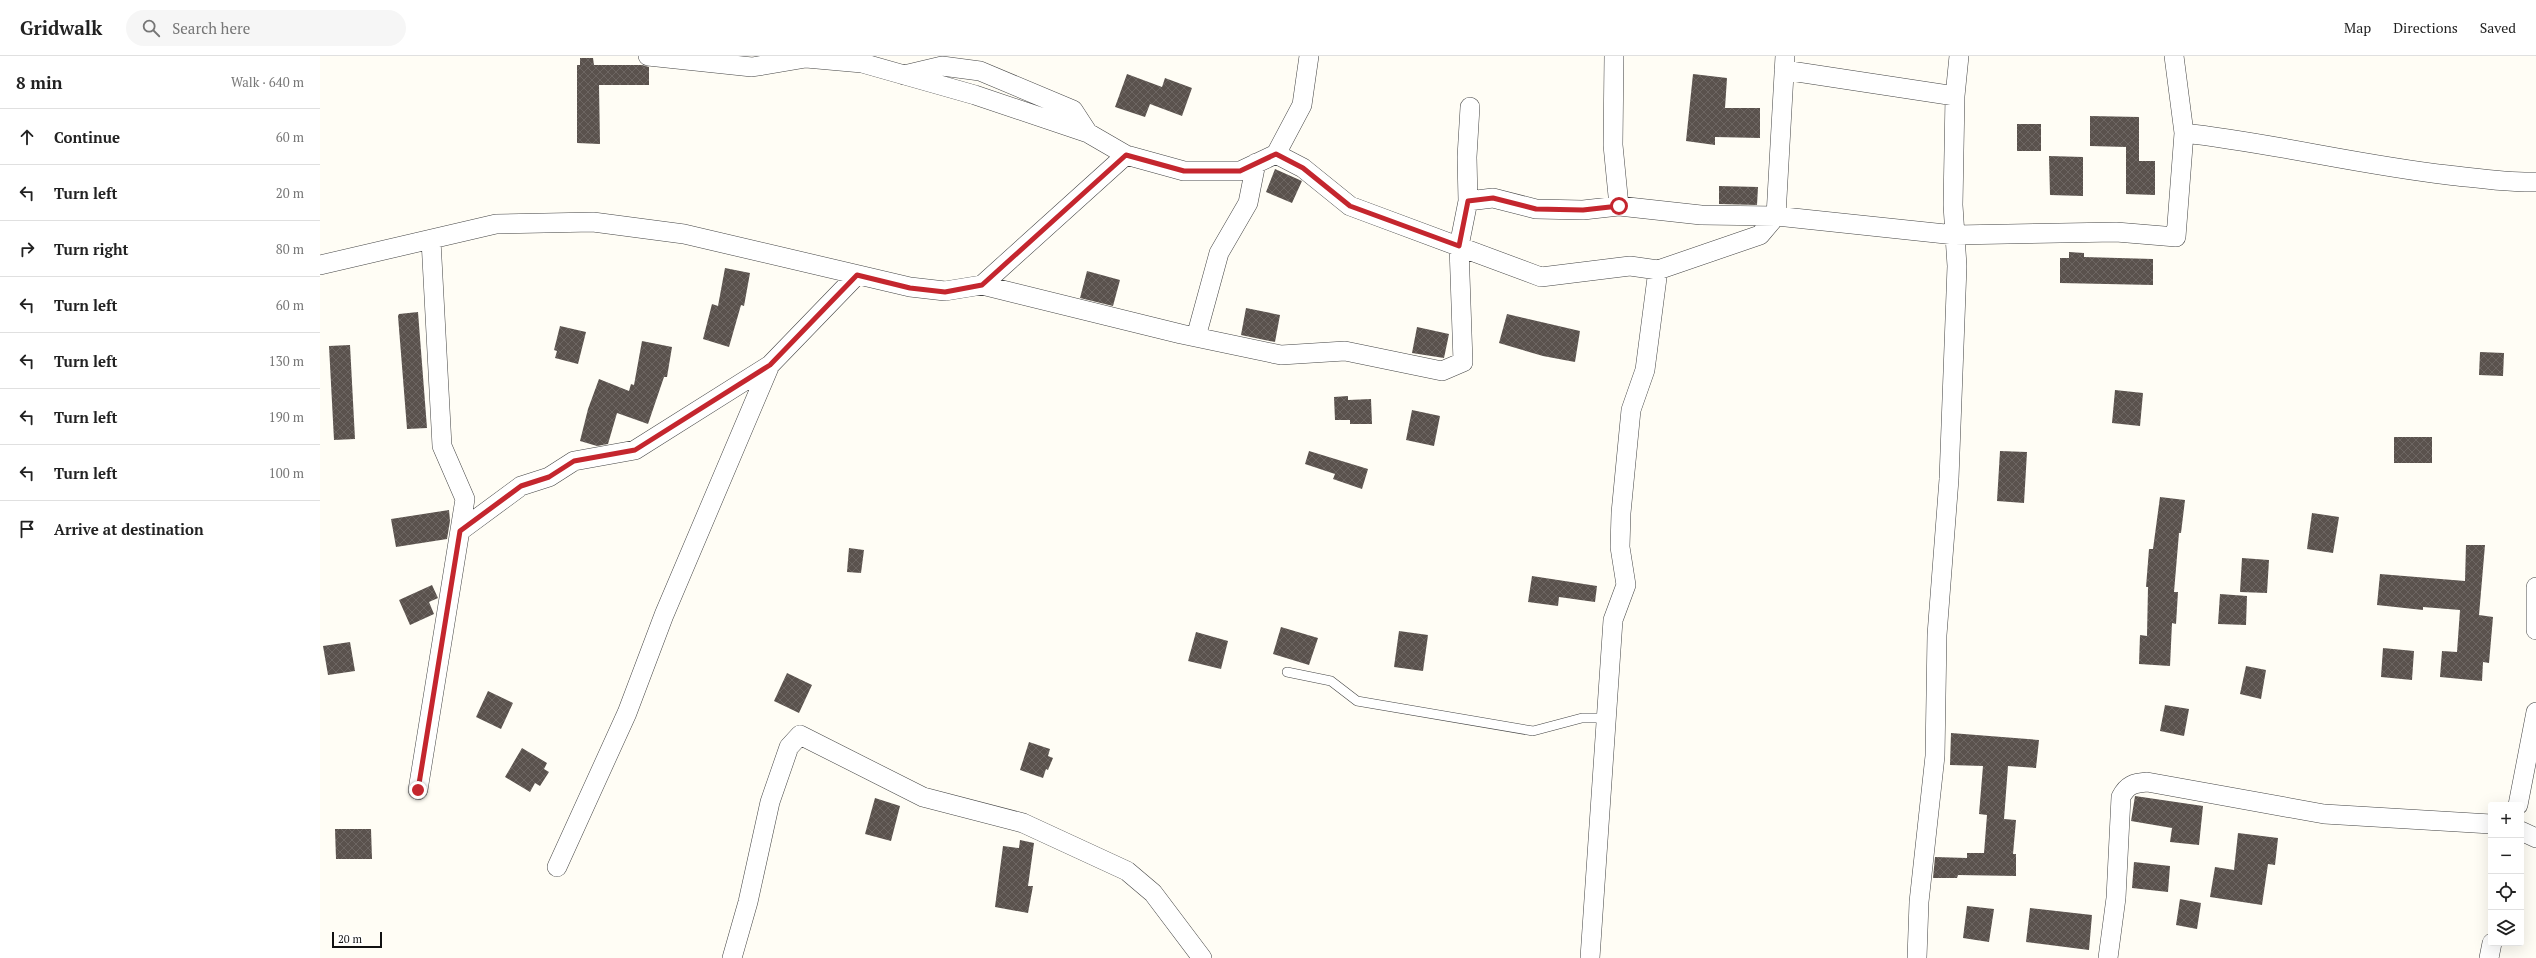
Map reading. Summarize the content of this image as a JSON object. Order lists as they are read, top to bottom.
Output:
{
  "scale_bar": "20 m",
  "page": {
    "header": "Gridwalk",
    "search": "Search here",
    "nav": ["Map", "Directions", "Saved"],
    "heading": ["8 min", "Walk · 640 m"],
    "list": [
      ["Continue", "60 m"],
      ["Turn left", "20 m"],
      ["Turn right", "80 m"],
      ["Turn left", "60 m"],
      ["Turn left", "130 m"],
      ["Turn left", "190 m"],
      ["Turn left", "100 m"],
      "Arrive at destination"
    ],
    "map_buttons": ["+", "−"],
    "scale": "20 m"
  }
}
